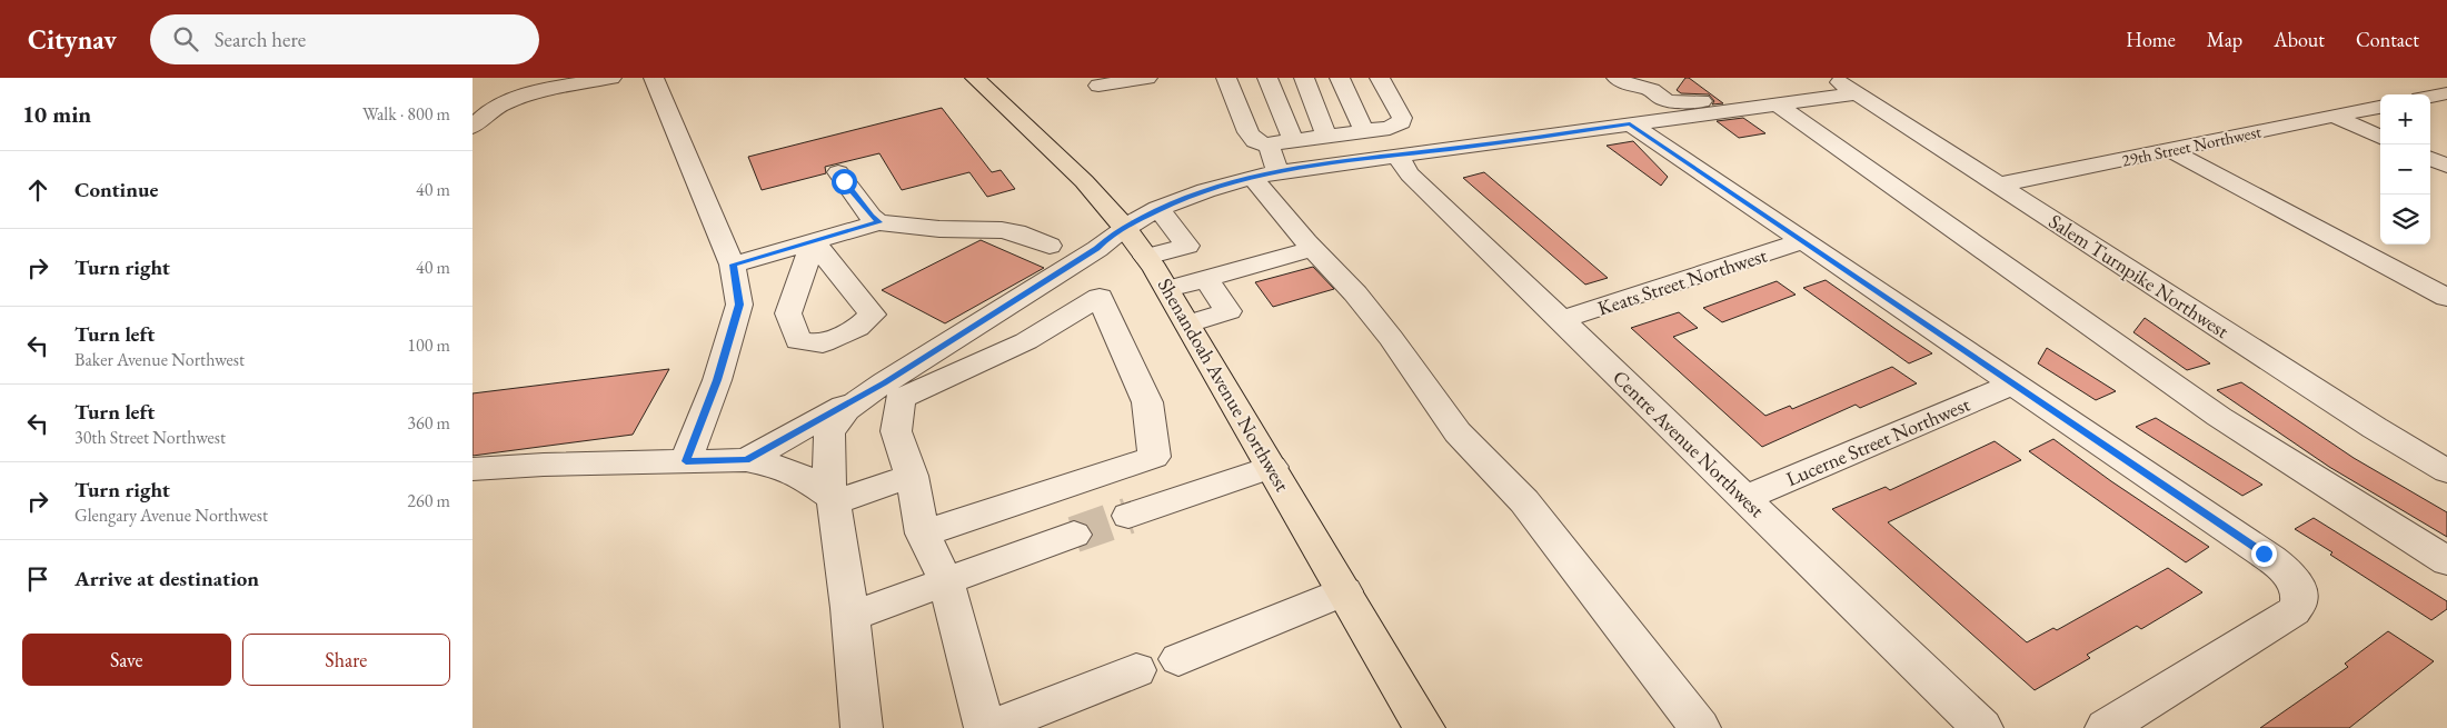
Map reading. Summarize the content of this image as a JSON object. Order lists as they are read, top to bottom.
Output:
{
  "streets": {
    "main road": ["Shenandoah Avenue Northwest"],
    "street": [
      "29th Street Northwest",
      "Salem Turnpike Northwest",
      "Keats Street Northwest",
      "Lucerne Street Northwest",
      "Centre Avenue Northwest"
    ]
  },
  "crossings": [
    ["29th Street Northwest", "Salem Turnpike Northwest"],
    ["Keats Street Northwest", "Centre Avenue Northwest"],
    ["Lucerne Street Northwest", "Centre Avenue Northwest"]
  ],
  "page": {
    "header": "Citynav",
    "search": "Search here",
    "nav": [
      "Home",
      "Map",
      "About",
      "Contact"
    ],
    "heading": ["10 min", "Walk · 800 m"],
    "map_buttons": ["+", "−"],
    "list": [
      ["Continue", "40 m"],
      ["Turn right", "40 m"],
      ["Turn left", "Baker Avenue Northwest", "100 m"],
      ["Turn left", "30th Street Northwest", "360 m"],
      ["Turn right", "Glengary Avenue Northwest", "260 m"],
      "Arrive at destination"
    ],
    "buttons": ["Save", "Share"]
  }
}
